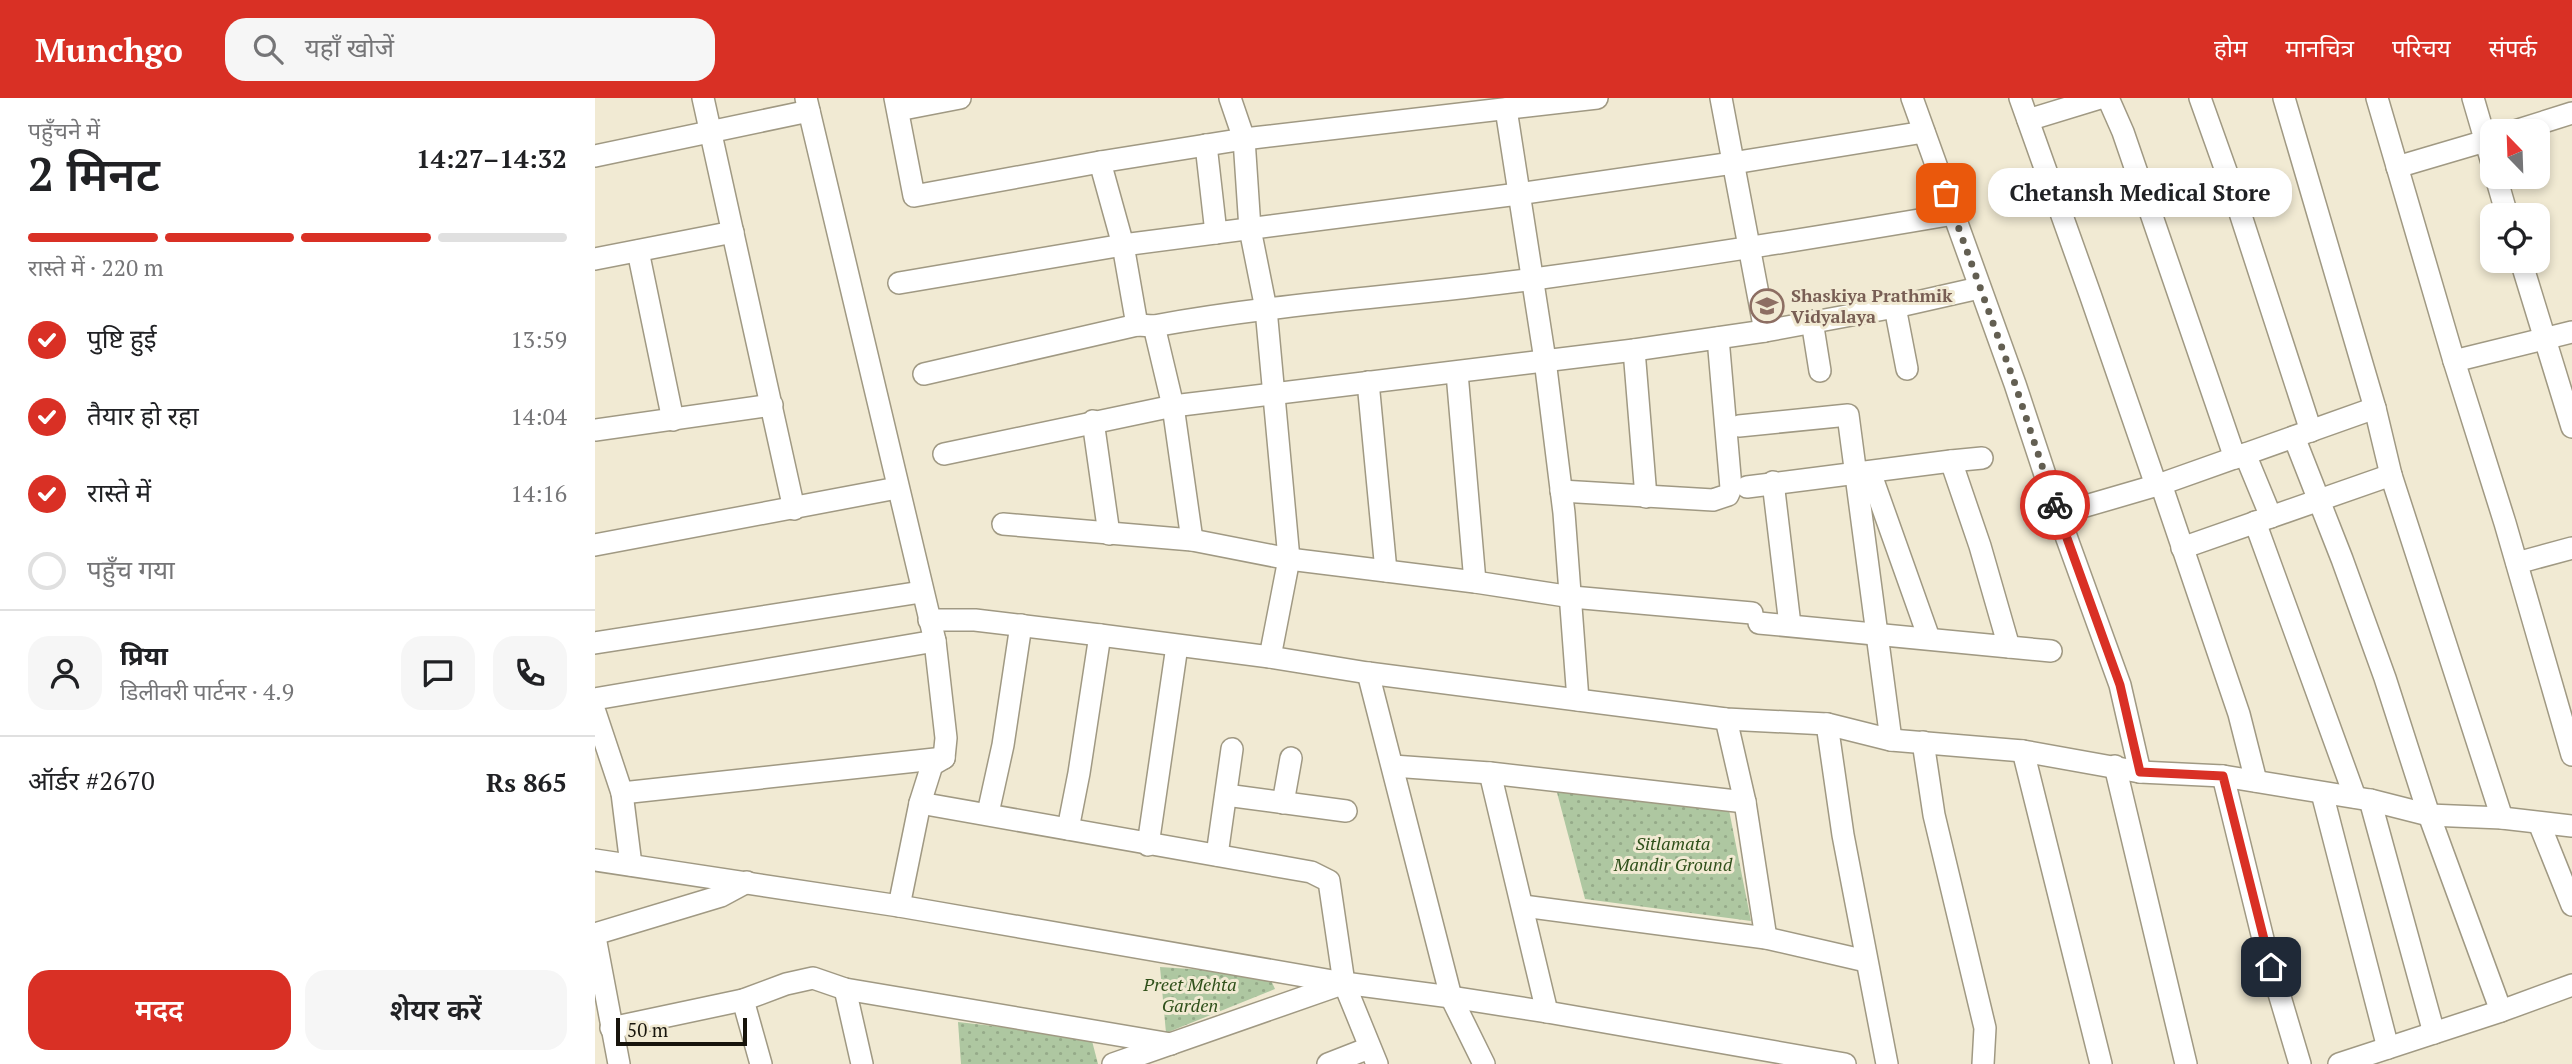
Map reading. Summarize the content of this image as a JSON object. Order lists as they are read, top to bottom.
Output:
{
  "parks": ["Sitlamata Mandir Ground", "Preet Mehta Garden"],
  "places": {
    "other": ["Chetansh Medical Store"],
    "school or university": ["Shaskiya Prathmik Vidyalaya"]
  },
  "scale_bar": "50 m",
  "north": "top left",
  "page": {
    "header": "Munchgo",
    "search": "यहाँ खोजें",
    "nav": [
      "होम",
      "मानचित्र",
      "परिचय",
      "संपर्क"
    ],
    "heading": ["2 मिनट", "पहुँचने में", "14:27–14:32"],
    "panel": [
      "प्रिया",
      "डिलीवरी पार्टनर · 4.9",
      "ऑर्डर #2670",
      "Rs 865"
    ],
    "bubble": "Chetansh Medical Store",
    "bar": "रास्ते में · 220 m",
    "list": [
      ["पुष्टि हुई", "13:59"],
      ["तैयार हो रहा", "14:04"],
      ["रास्ते में", "14:16"],
      "पहुँच गया"
    ],
    "buttons": ["मदद", "शेयर करें"],
    "scale": "50 m"
  }
}
